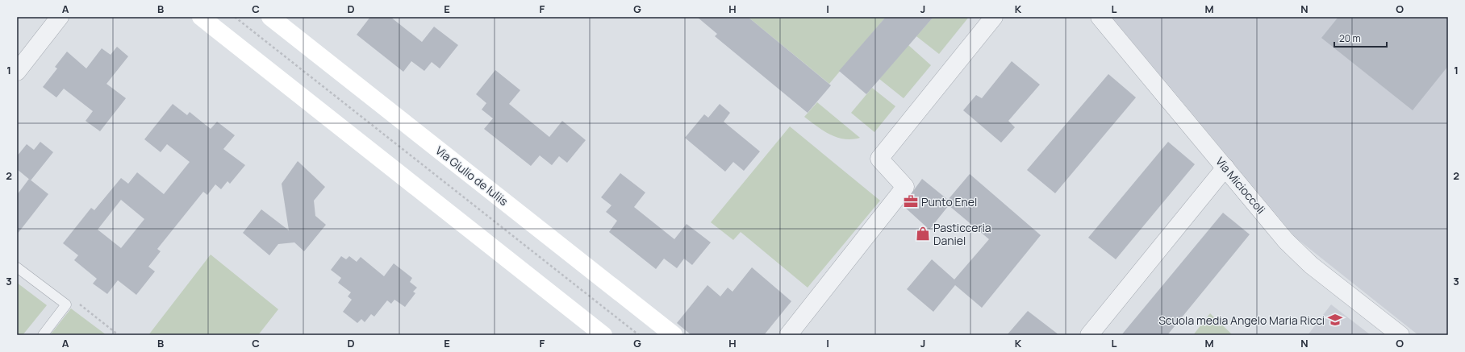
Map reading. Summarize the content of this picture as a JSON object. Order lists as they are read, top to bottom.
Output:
{
  "streets": {
    "main road": ["Via Giulio de Iuliis"],
    "street": ["Via Micioccoli"]
  },
  "places": {
    "office": ["Punto Enel"],
    "shop": ["Pasticceria Daniel"],
    "school or university": ["Scuola media Angelo Maria Ricci"]
  },
  "scale_bar": "20 m",
  "grid": {
    "columns": [
      "A",
      "B",
      "C",
      "D",
      "E",
      "F",
      "G",
      "H",
      "I",
      "J",
      "K",
      "L",
      "M",
      "N",
      "O"
    ],
    "rows": ["1", "2", "3"]
  }
}
